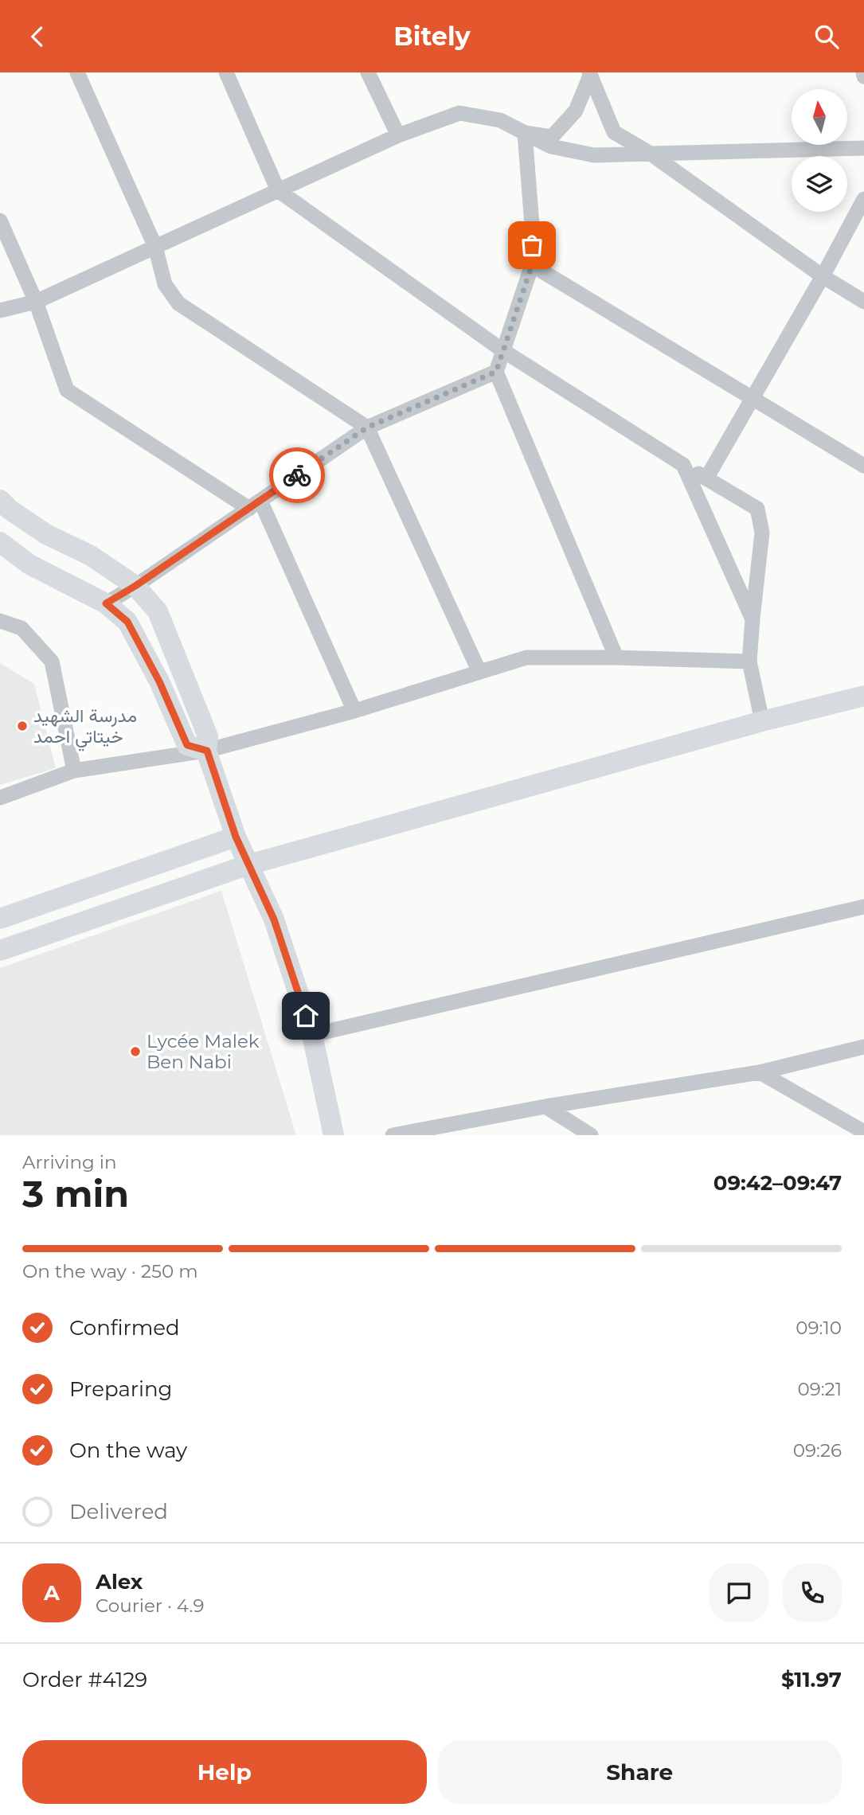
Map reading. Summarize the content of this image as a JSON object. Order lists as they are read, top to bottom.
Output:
{
  "places": ["مدرسة الشهيد خيتاتي احمد", "Lycée Malek Ben Nabi"],
  "north": "top",
  "page": {
    "header": "Bitely",
    "heading": ["3 min", "Arriving in", "09:42–09:47"],
    "panel": [
      "Alex",
      "Courier · 4.9",
      "Order #4129",
      "$11.97"
    ],
    "bar": "On the way · 250 m",
    "list": [
      ["Confirmed", "09:10"],
      ["Preparing", "09:21"],
      ["On the way", "09:26"],
      "Delivered"
    ],
    "round": "A",
    "buttons": ["Help", "Share"]
  }
}
